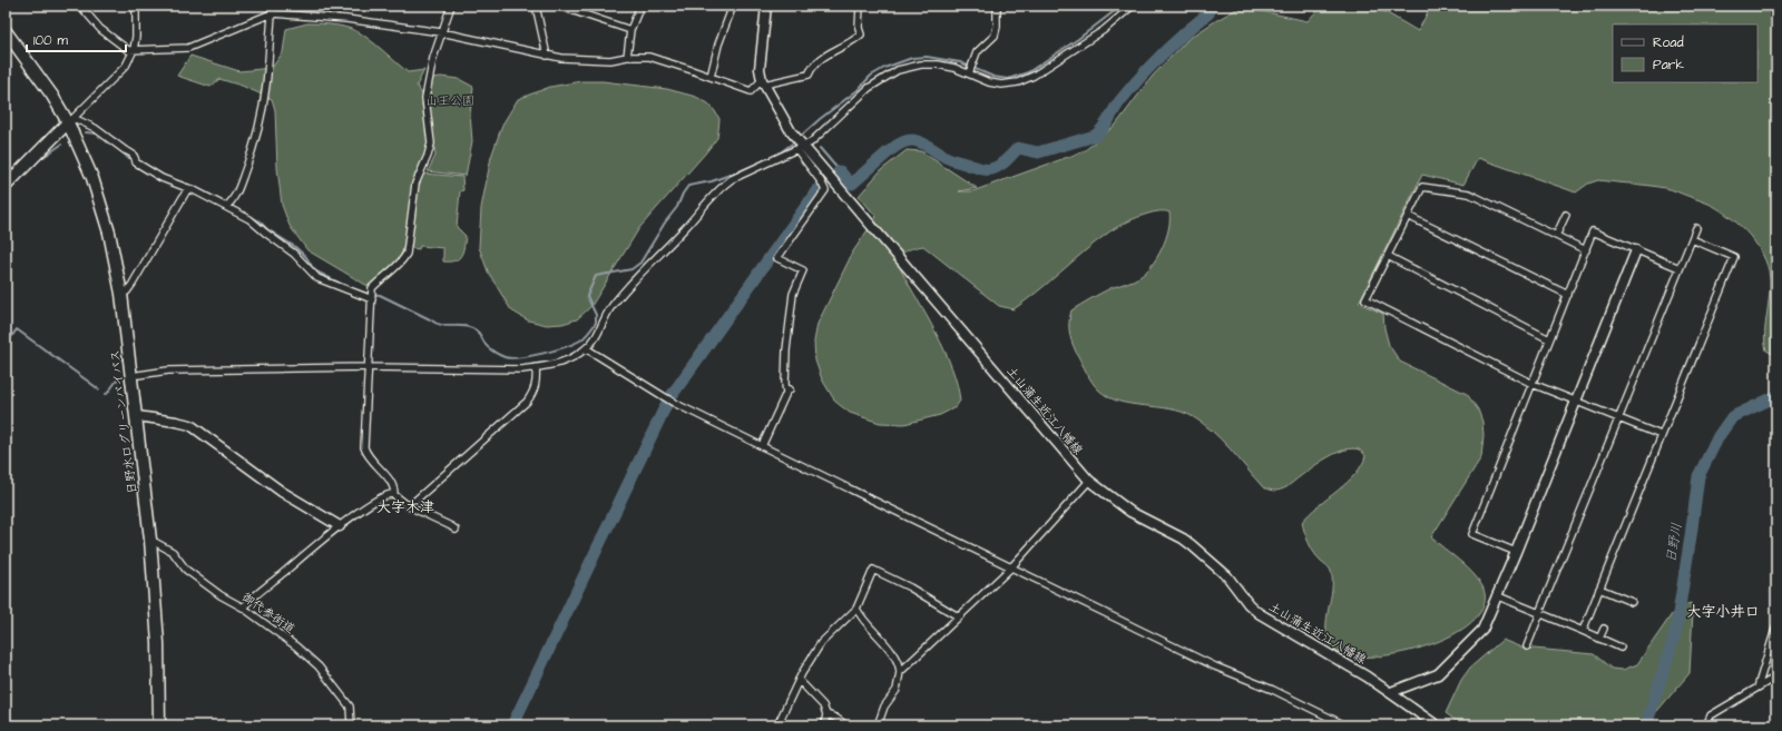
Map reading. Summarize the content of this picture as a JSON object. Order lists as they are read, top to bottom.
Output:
{
  "streets": {
    "highway": ["日野水口グリーンバイパス"],
    "main road": ["土山蒲生近江八幡線"],
    "street": ["御代参街道"]
  },
  "crossings": [
    ["日野水口グリーンバイパス", "御代参街道"]
  ],
  "districts": ["大字木津", "大字小井口"],
  "water": ["日野川"],
  "parks": ["山王公園"],
  "legend": ["Road", "Park"],
  "scale_bar": "100 m"
}
